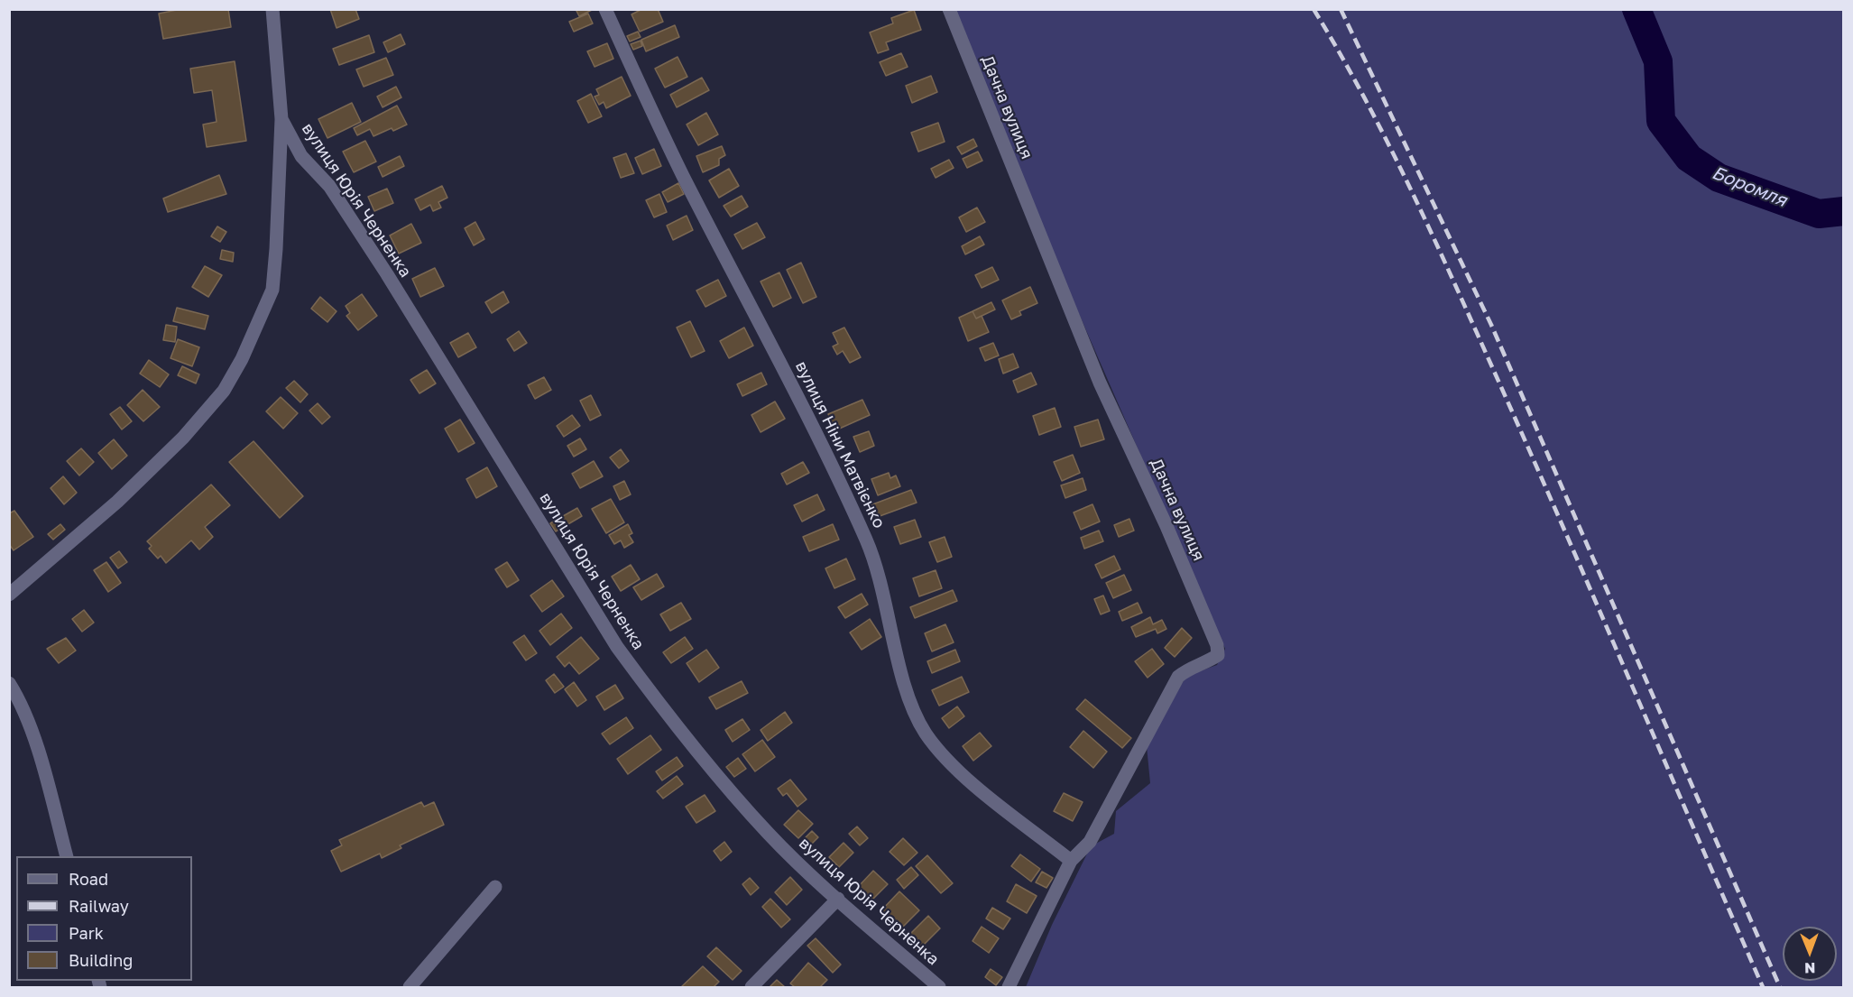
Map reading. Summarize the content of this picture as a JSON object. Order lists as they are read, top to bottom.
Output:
{
  "streets": {
    "street": ["Дачна вулиця", "вулиця Юрія Черненка", "вулиця Ніни Матвієнко"]
  },
  "crossings": [
    ["Дачна вулиця", "вулиця Ніни Матвієнко"]
  ],
  "water": ["Боромля"],
  "legend": [
    "Road",
    "Railway",
    "Park",
    "Building"
  ],
  "north": "bottom"
}
